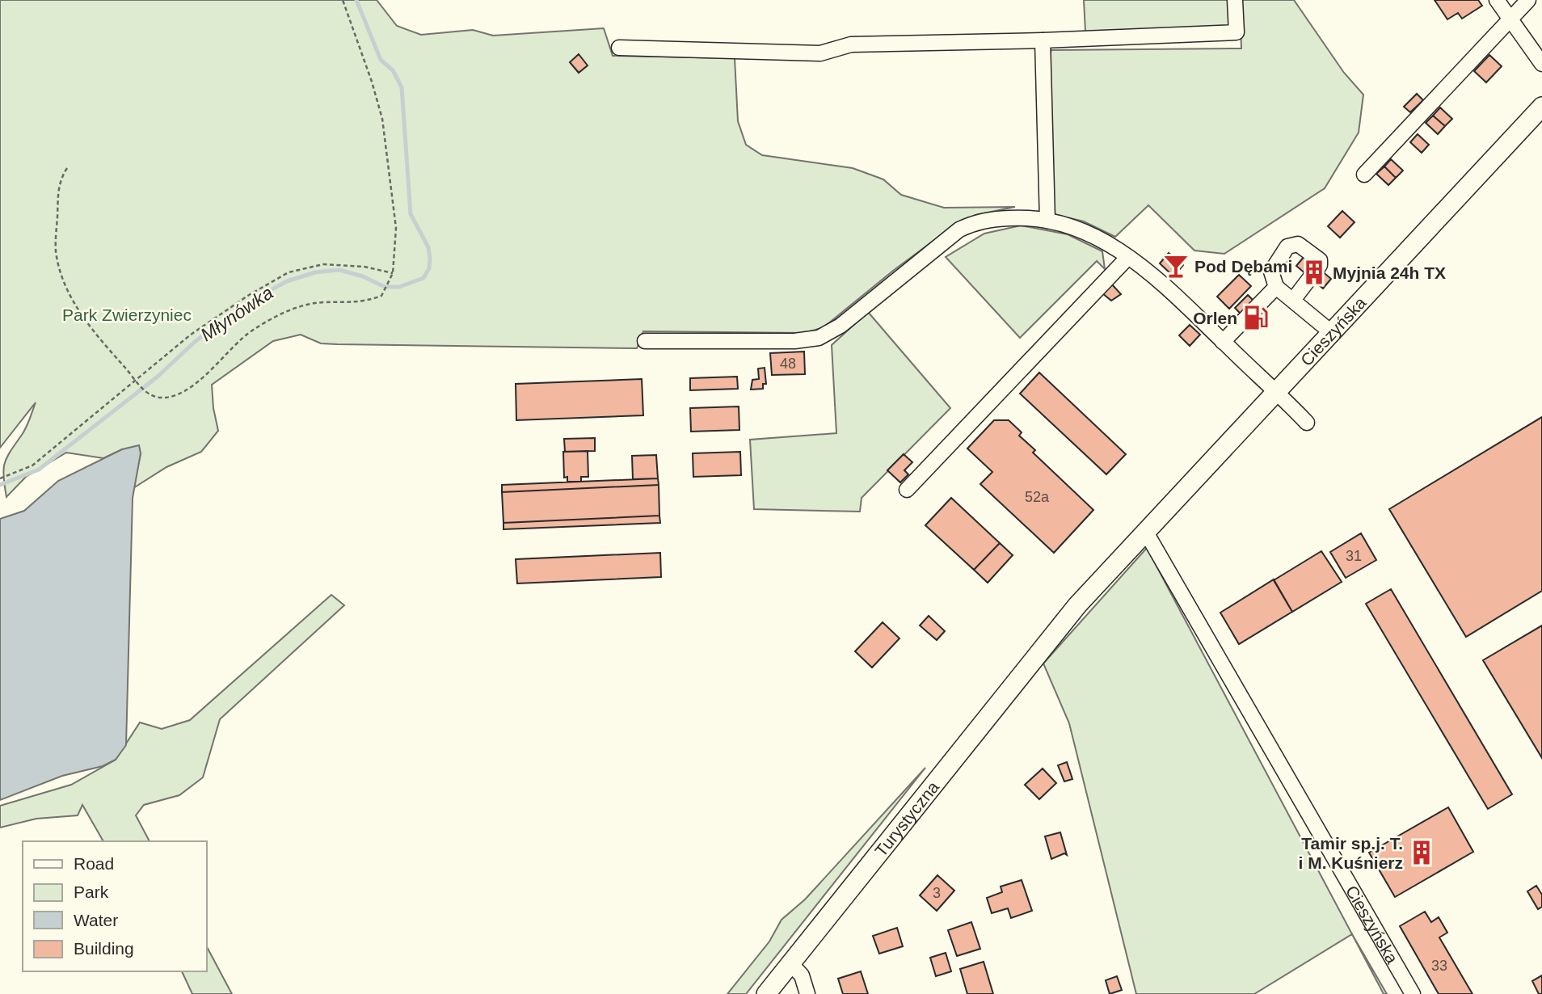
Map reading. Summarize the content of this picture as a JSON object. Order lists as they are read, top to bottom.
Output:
{
  "streets": {
    "main road": ["Cieszyńska", "Turystyczna"]
  },
  "crossings": [
    ["Cieszyńska", "Turystyczna"]
  ],
  "water": ["Młynówka"],
  "parks": ["Park Zwierzyniec"],
  "places": {
    "bar": ["Pod Dębami"],
    "building": ["Myjnia 24h TX", "Tamir sp.j. T. i M. Kuśnierz"],
    "fuel station": ["Orlen"]
  },
  "house_numbers": [
    "48",
    "52a",
    "31",
    "3",
    "33"
  ],
  "legend": [
    "Road",
    "Park",
    "Water",
    "Building"
  ]
}
